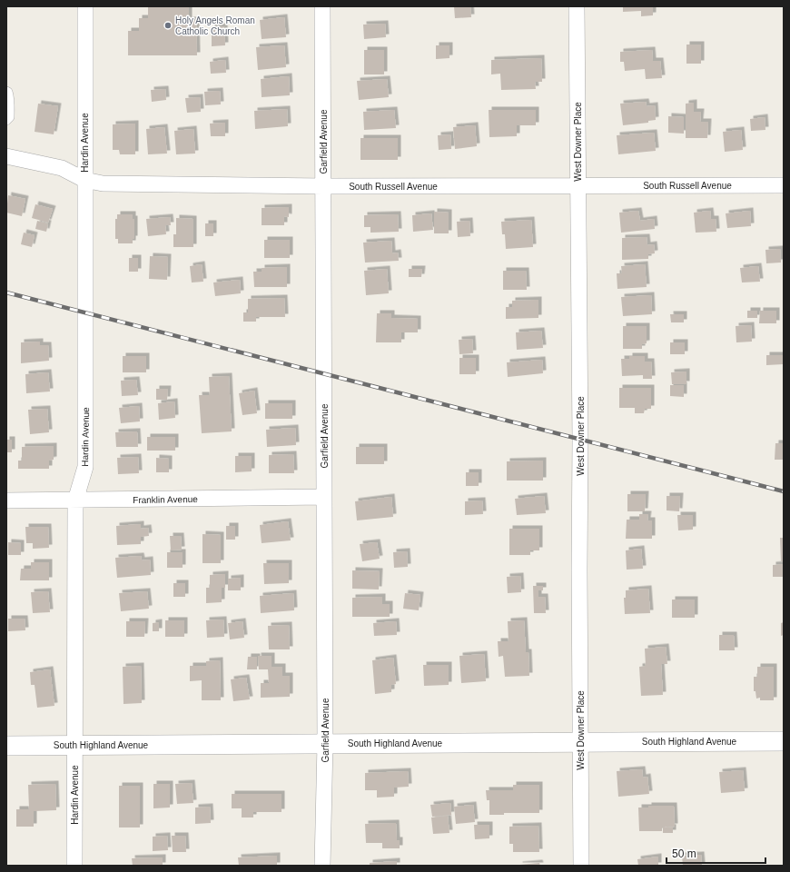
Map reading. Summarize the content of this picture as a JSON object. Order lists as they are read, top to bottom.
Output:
{
  "streets": {
    "street": [
      "Garfield Avenue",
      "West Downer Place",
      "Hardin Avenue",
      "South Russell Avenue",
      "Franklin Avenue",
      "South Highland Avenue"
    ]
  },
  "crossings": [
    ["Garfield Avenue", "South Russell Avenue"],
    ["Garfield Avenue", "Franklin Avenue"],
    ["Garfield Avenue", "South Highland Avenue"],
    ["West Downer Place", "South Russell Avenue"],
    ["West Downer Place", "South Highland Avenue"],
    ["Hardin Avenue", "South Russell Avenue"],
    ["Hardin Avenue", "Franklin Avenue"],
    ["Hardin Avenue", "South Highland Avenue"]
  ],
  "places": ["Holy Angels Roman Catholic Church"],
  "scale_bar": "50 m"
}
